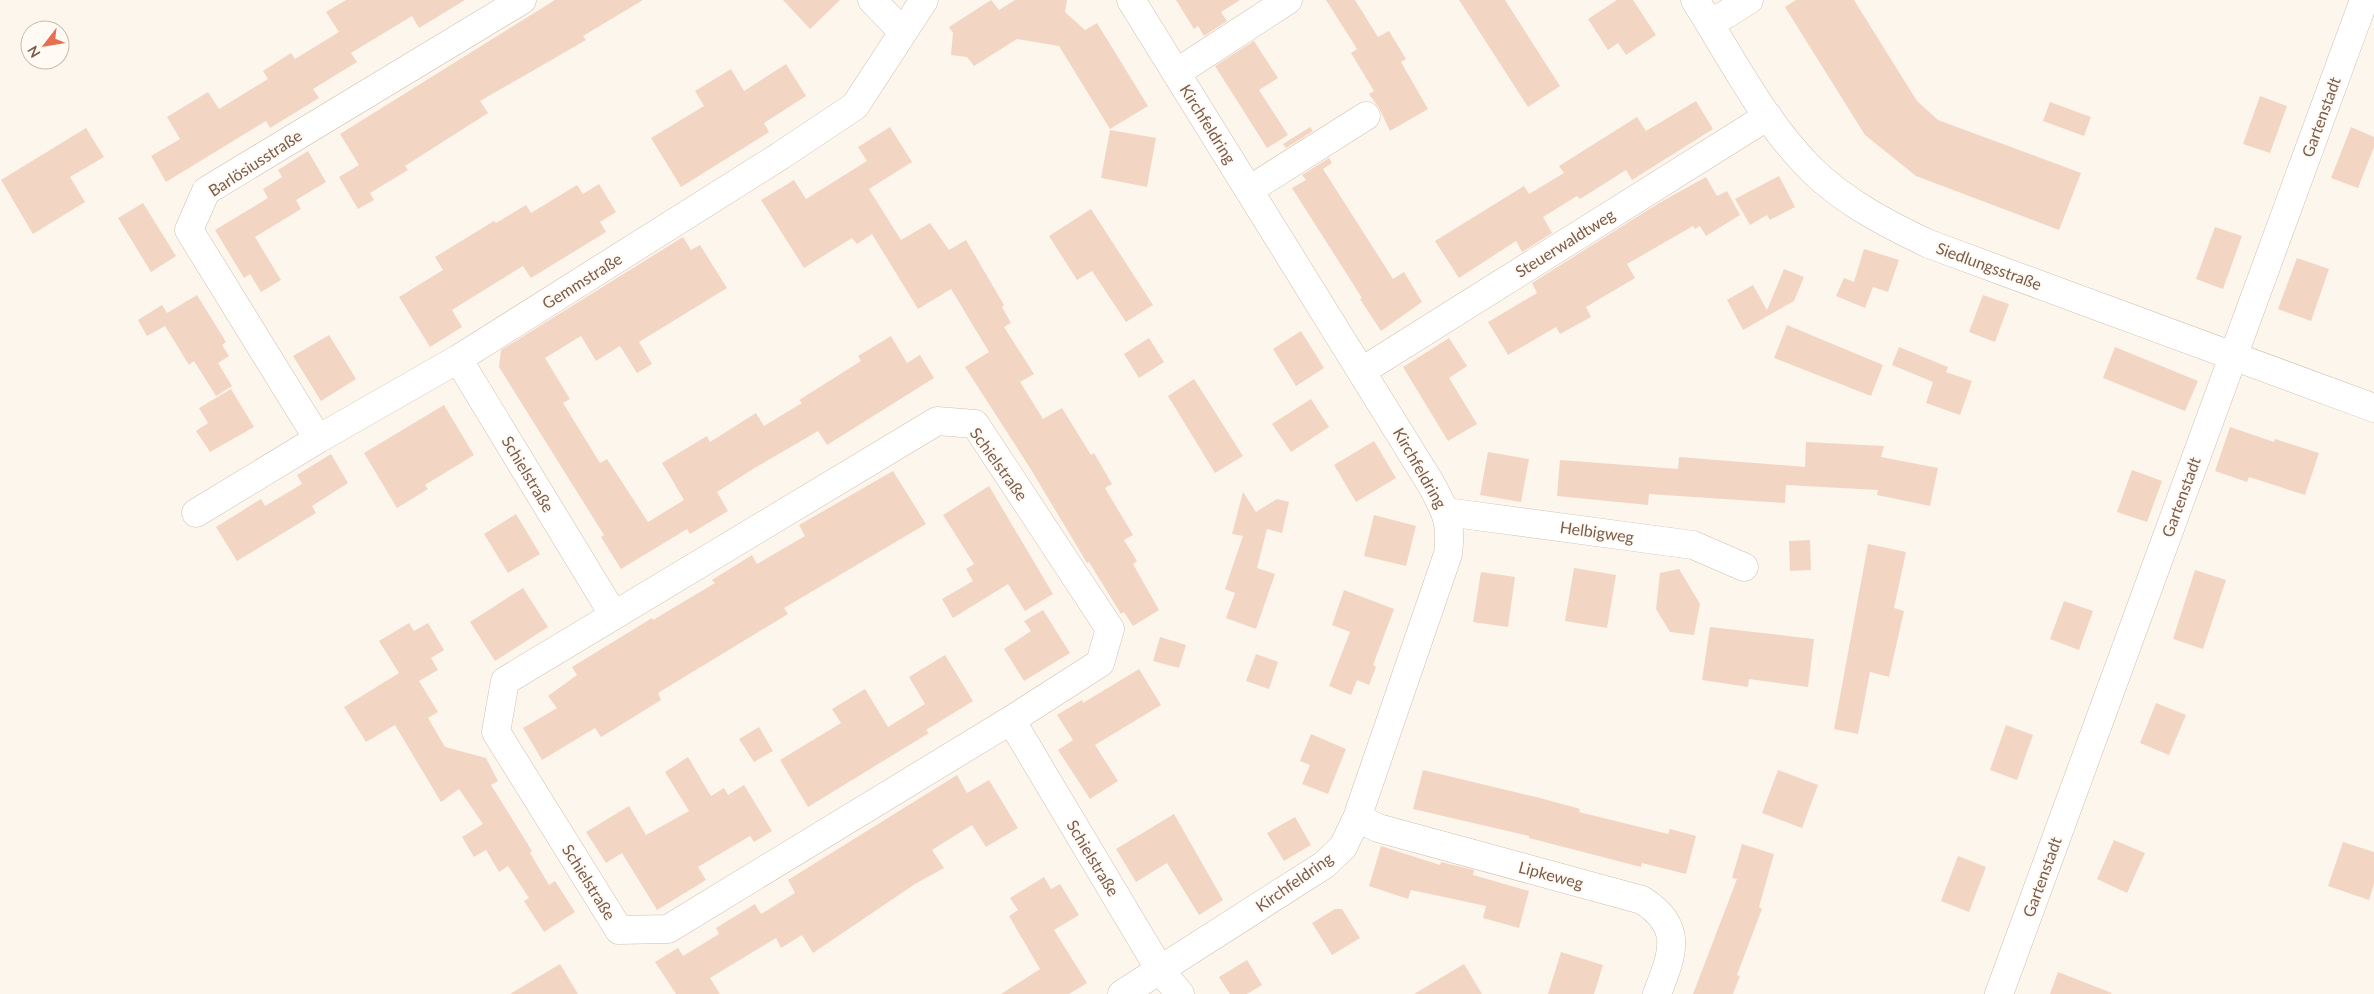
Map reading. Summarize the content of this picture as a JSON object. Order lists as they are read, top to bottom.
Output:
{
  "streets": {
    "street": [
      "Gartenstadt",
      "Kirchfeldring",
      "Barlösiusstraße",
      "Steuerwaldtweg",
      "Siedlungsstraße",
      "Gemmstraße",
      "Schielstraße",
      "Helbigweg",
      "Lipkeweg"
    ]
  },
  "crossings": [
    ["Gartenstadt", "Siedlungsstraße"],
    ["Kirchfeldring", "Steuerwaldtweg"],
    ["Kirchfeldring", "Schielstraße"],
    ["Kirchfeldring", "Helbigweg"],
    ["Kirchfeldring", "Lipkeweg"],
    ["Barlösiusstraße", "Gemmstraße"],
    ["Steuerwaldtweg", "Siedlungsstraße"],
    ["Gemmstraße", "Schielstraße"]
  ],
  "north": "bottom left"
}
